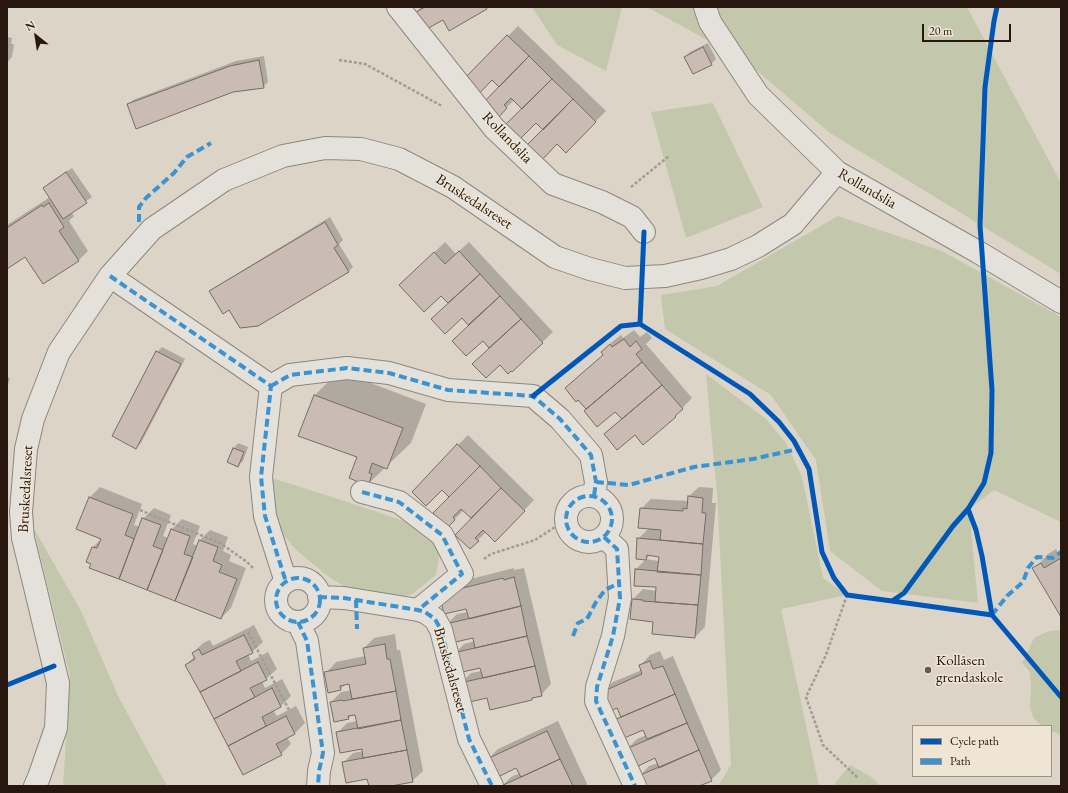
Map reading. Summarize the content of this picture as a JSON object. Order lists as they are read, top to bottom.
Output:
{
  "streets": {
    "street": ["Rollandslia", "Bruskedalsreset"]
  },
  "crossings": [
    ["Rollandslia", "Bruskedalsreset"]
  ],
  "places": ["Kollåsen grendaskole"],
  "legend": ["Cycle path", "Path"],
  "scale_bar": "20 m",
  "north": "top left"
}
